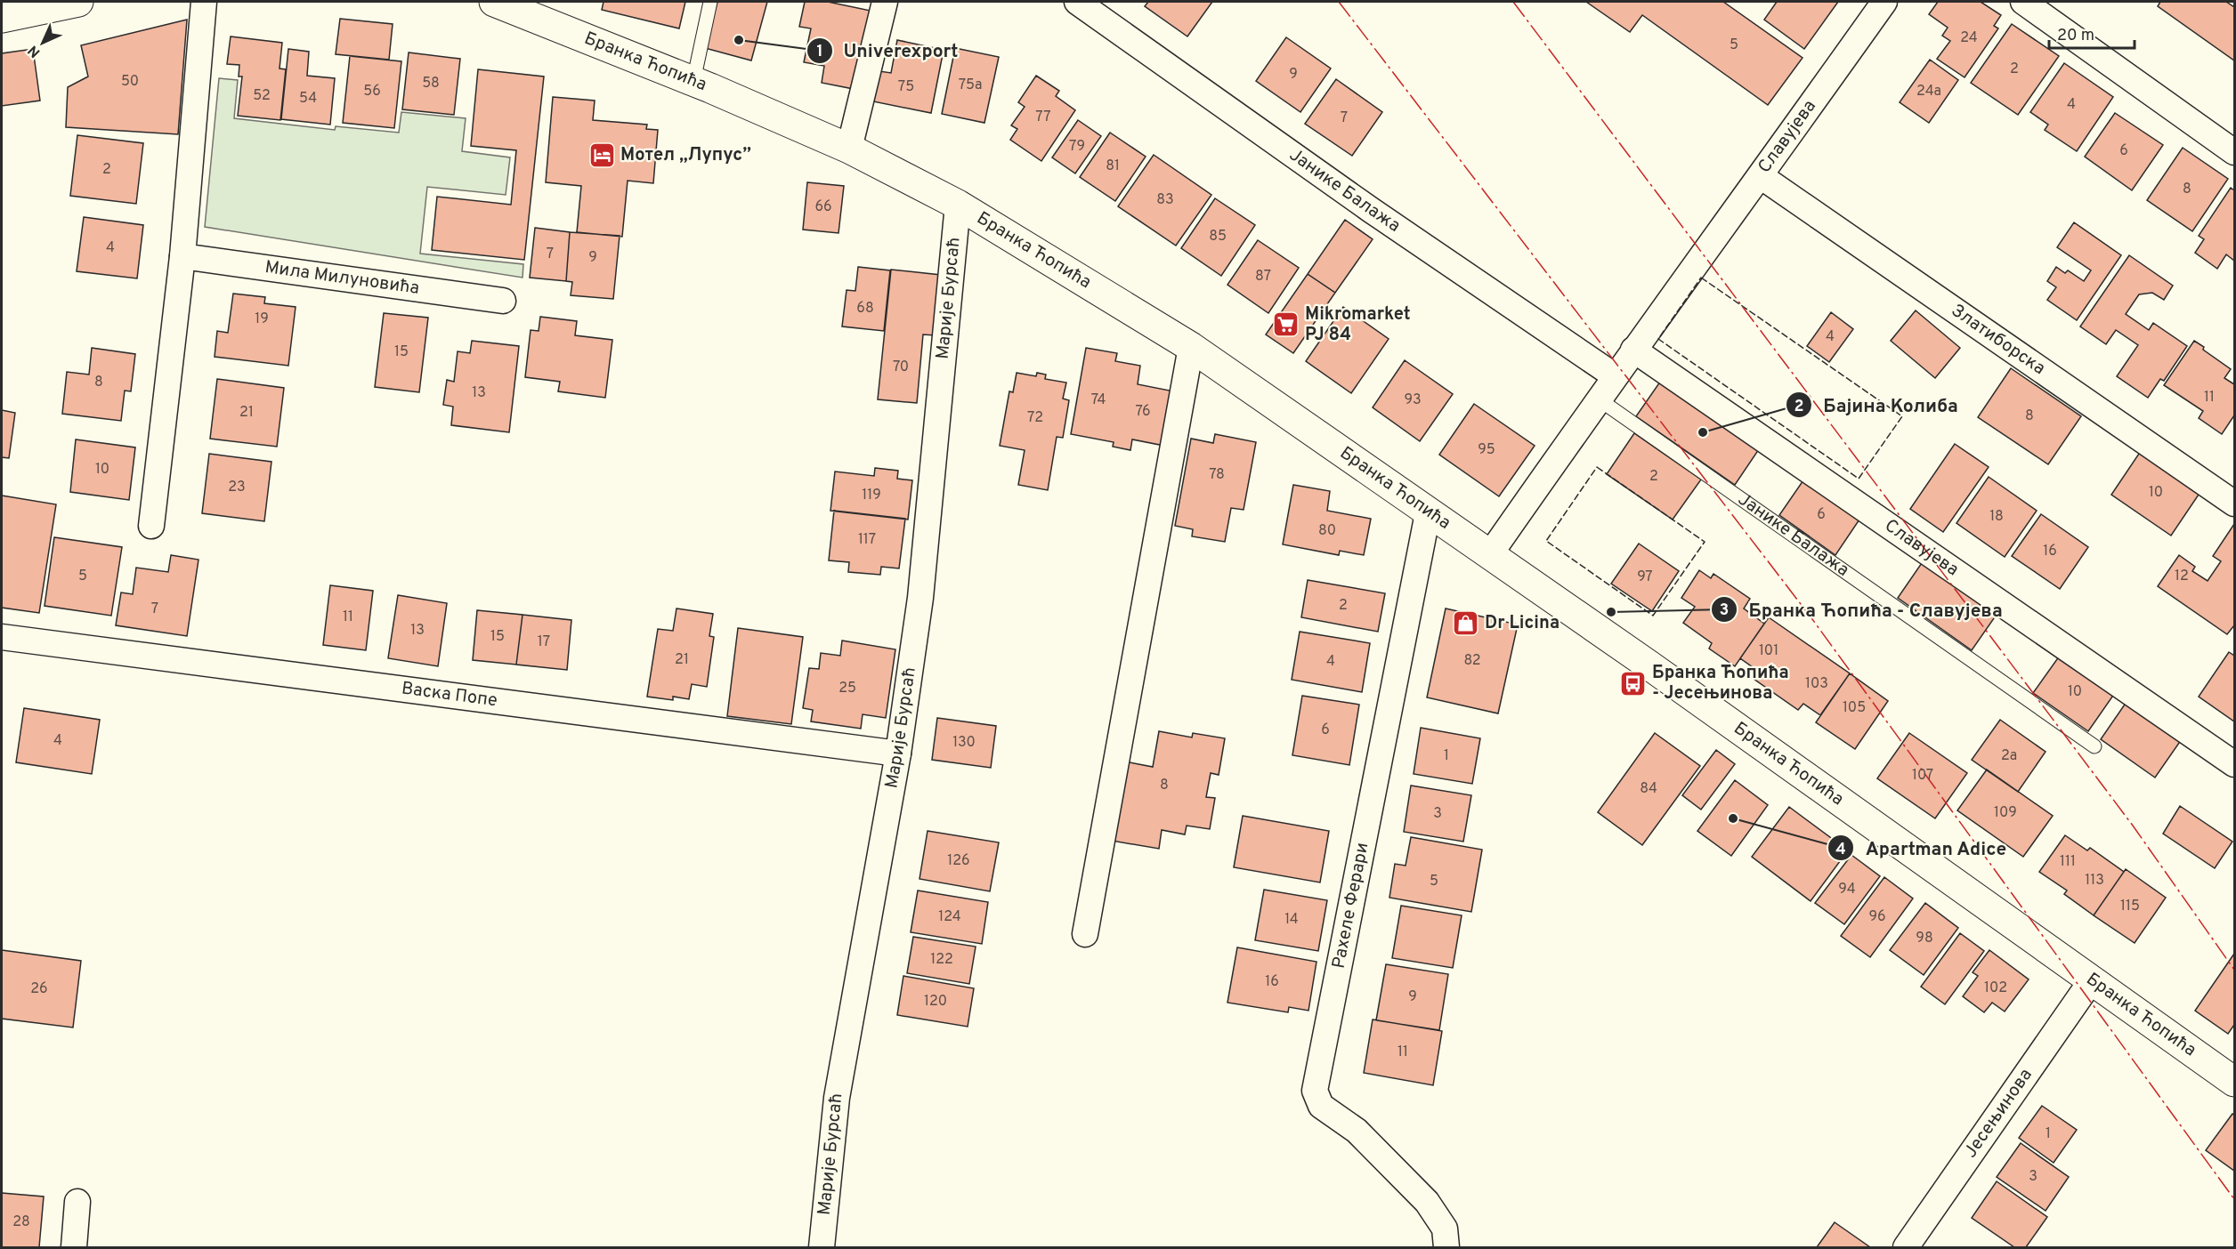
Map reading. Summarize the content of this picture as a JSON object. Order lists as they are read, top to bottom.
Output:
{
  "streets": {
    "street": [
      "Бранка Ћопића",
      "Славујева",
      "Јанике Балажа",
      "Мила Милуновића",
      "Марије Бурсаћ",
      "Златиборска",
      "Васка Попе",
      "Рахеле Ферари",
      "Јесењинова"
    ]
  },
  "crossings": [
    ["Бранка Ћопића", "Славујева"],
    ["Бранка Ћопића", "Марије Бурсаћ"],
    ["Бранка Ћопића", "Рахеле Ферари"],
    ["Бранка Ћопића", "Јесењинова"],
    ["Славујева", "Јанике Балажа"],
    ["Славујева", "Златиборска"],
    ["Марије Бурсаћ", "Васка Попе"]
  ],
  "places": {
    "other": [
      "Univerexport",
      "Бајина Колиба",
      "Бранка Ћопића - Славујева",
      "Apartman Adice"
    ],
    "hotel": ["Мотел „Лупус”"],
    "supermarket": ["Mikromarket PJ 84"],
    "shop": ["Dr Licina"],
    "bus stop": ["Бранка Ћопића - Јесењинова"]
  },
  "house_numbers": [
    "24",
    "5",
    "2",
    "9",
    "50",
    "58",
    "75a",
    "75",
    "56",
    "24a",
    "52",
    "54",
    "4",
    "77",
    "7",
    "79",
    "6",
    "81",
    "2",
    "8",
    "83",
    "66",
    "85",
    "4",
    "7",
    "9",
    "87",
    "68",
    "19",
    "4",
    "15",
    "70",
    "8",
    "13",
    "11",
    "74",
    "93",
    "76",
    "21",
    "8",
    "72",
    "95",
    "10",
    "78",
    "2",
    "23",
    "10",
    "119",
    "6",
    "18",
    "80",
    "117",
    "16",
    "5",
    "12",
    "97",
    "2",
    "7",
    "11",
    "13",
    "15",
    "17",
    "101",
    "21",
    "82",
    "4",
    "103",
    "25",
    "10",
    "105",
    "6",
    "4",
    "130",
    "1",
    "2a",
    "107",
    "8",
    "84",
    "109",
    "3",
    "126",
    "111",
    "113",
    "5",
    "94",
    "115",
    "124",
    "96",
    "14",
    "98",
    "122",
    "16",
    "102",
    "26",
    "9",
    "120",
    "11",
    "1",
    "3",
    "28"
  ],
  "scale_bar": "20 m",
  "north": "bottom left"
}
